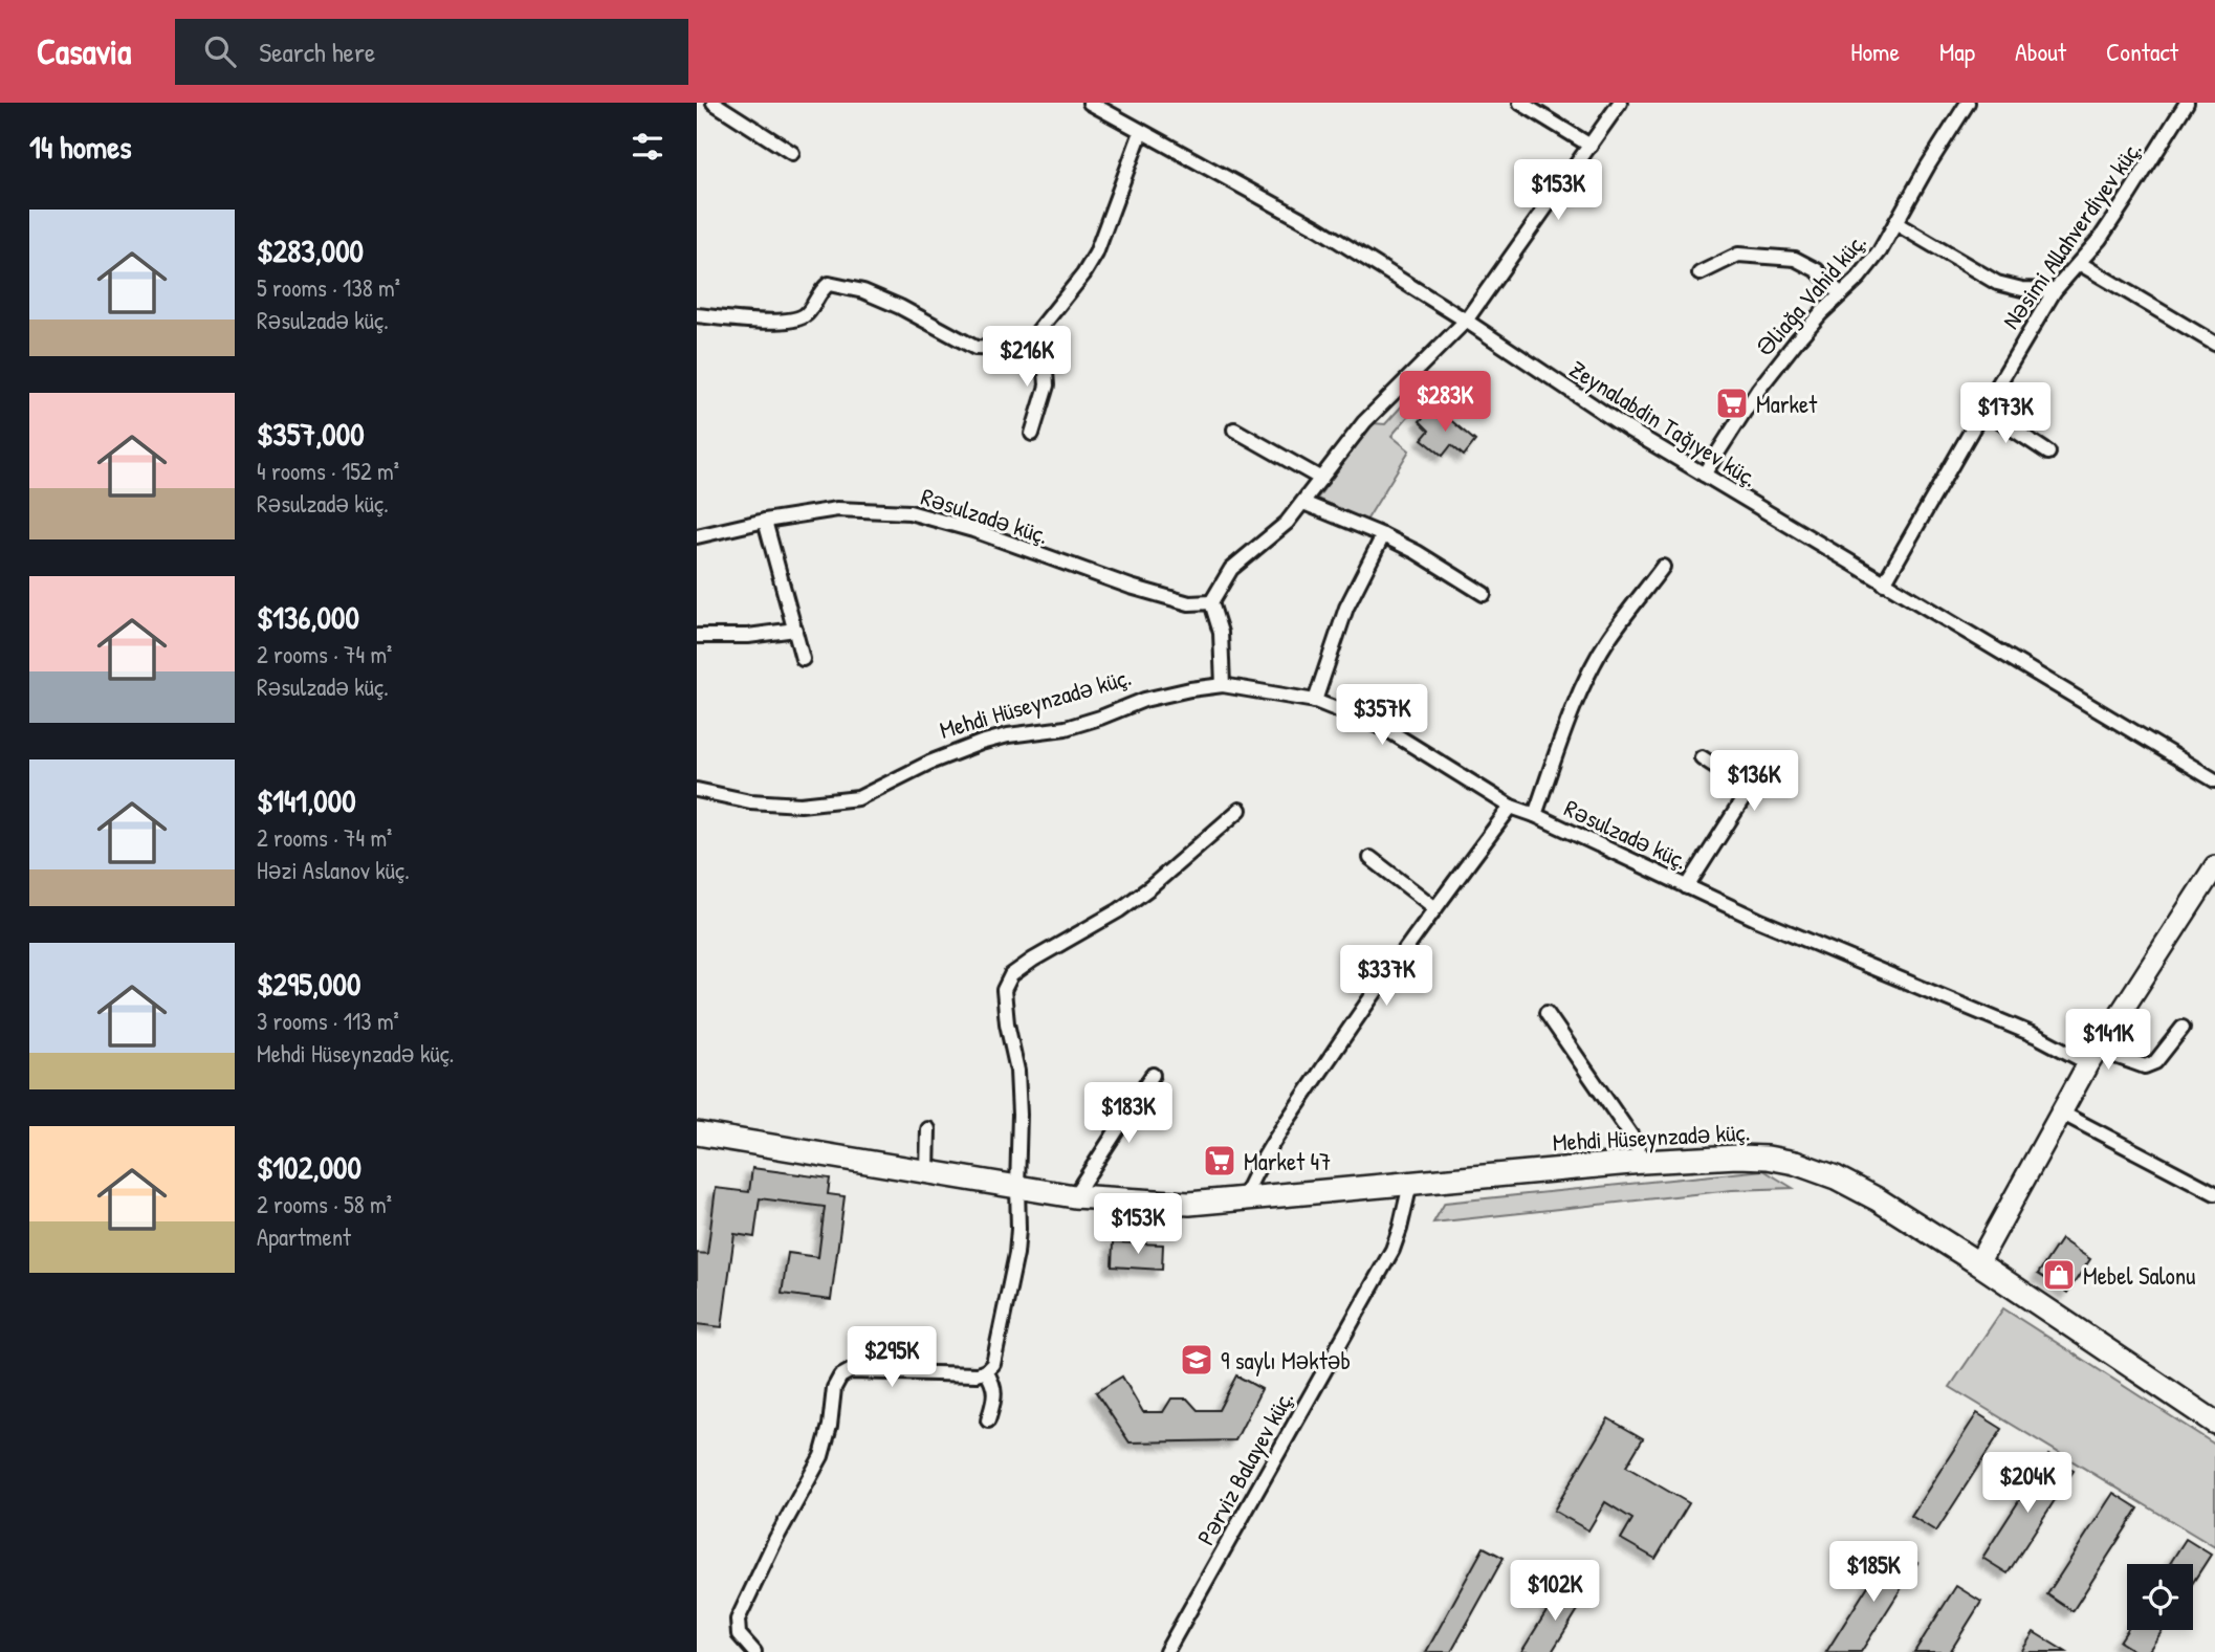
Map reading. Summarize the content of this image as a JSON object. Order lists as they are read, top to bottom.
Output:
{
  "streets": {
    "main road": ["Mehdi Hüseynzadə küç."],
    "street": [
      "Nəsimi Allahverdiyev küç.",
      "Əliağa Vahid küç.",
      "Zeynalabdin Tağıyev küç.",
      "Rəsulzadə küç.",
      "Pərviz Balayev küç."
    ]
  },
  "crossings": [
    ["Nəsimi Allahverdiyev küç.", "Zeynalabdin Tağıyev küç."],
    ["Əliağa Vahid küç.", "Zeynalabdin Tağıyev küç."],
    ["Rəsulzadə küç.", "Mehdi Hüseynzadə küç."],
    ["Mehdi Hüseynzadə küç.", "Pərviz Balayev küç."]
  ],
  "places": {
    "supermarket": ["Market", "Market 47"],
    "shop": ["Mebel Salonu"],
    "school or university": ["9 saylı Məktəb"]
  },
  "page": {
    "header": "Casavia",
    "search": "Search here",
    "nav": [
      "Home",
      "Map",
      "About",
      "Contact"
    ],
    "heading": "14 homes",
    "price": [
      "$153K",
      "$216K",
      "$283K",
      "$173K",
      "$357K",
      "$136K",
      "$337K",
      "$141K",
      "$183K",
      "$153K",
      "$295K",
      "$204K",
      "$185K",
      "$102K"
    ],
    "list": [
      {
        "name": "$283,000",
        "note": "5 rooms · 138 m² · Rəsulzadə küç."
      },
      {
        "name": "$357,000",
        "note": "4 rooms · 152 m² · Rəsulzadə küç."
      },
      {
        "name": "$136,000",
        "note": "2 rooms · 74 m² · Rəsulzadə küç."
      },
      {
        "name": "$141,000",
        "note": "2 rooms · 74 m² · Həzi Aslanov küç."
      },
      {
        "name": "$295,000",
        "note": "3 rooms · 113 m² · Mehdi Hüseynzadə küç."
      },
      {
        "name": "$102,000",
        "note": "2 rooms · 58 m² · Apartment"
      }
    ]
  }
}
